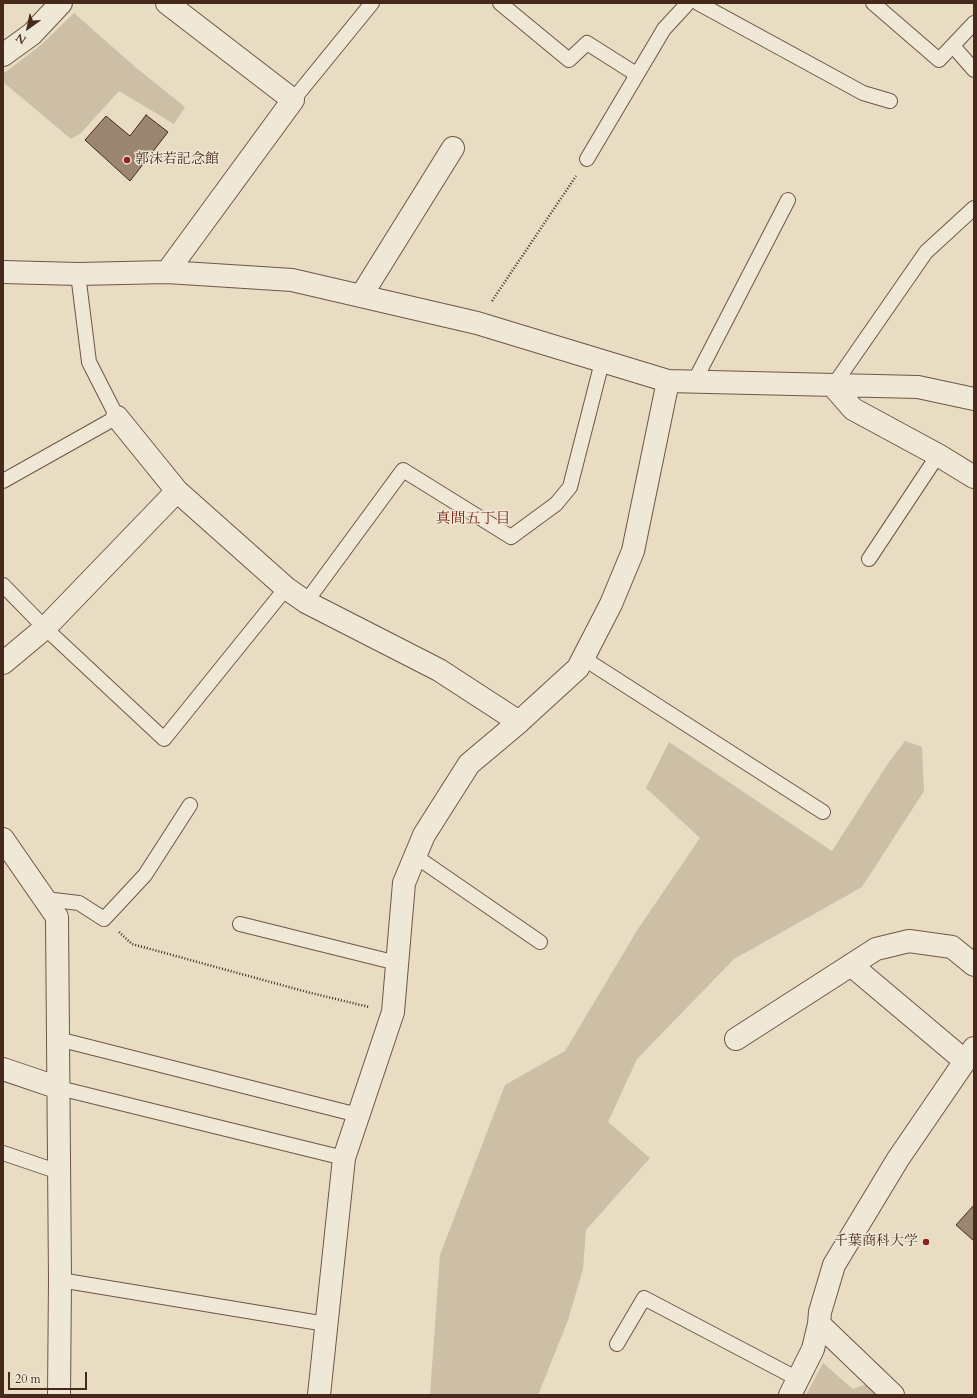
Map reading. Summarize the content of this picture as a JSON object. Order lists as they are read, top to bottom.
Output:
{
  "districts": ["真間五丁目"],
  "places": ["郭沫若記念館", "千葉商科大学"],
  "scale_bar": "20 m",
  "north": "bottom left"
}
